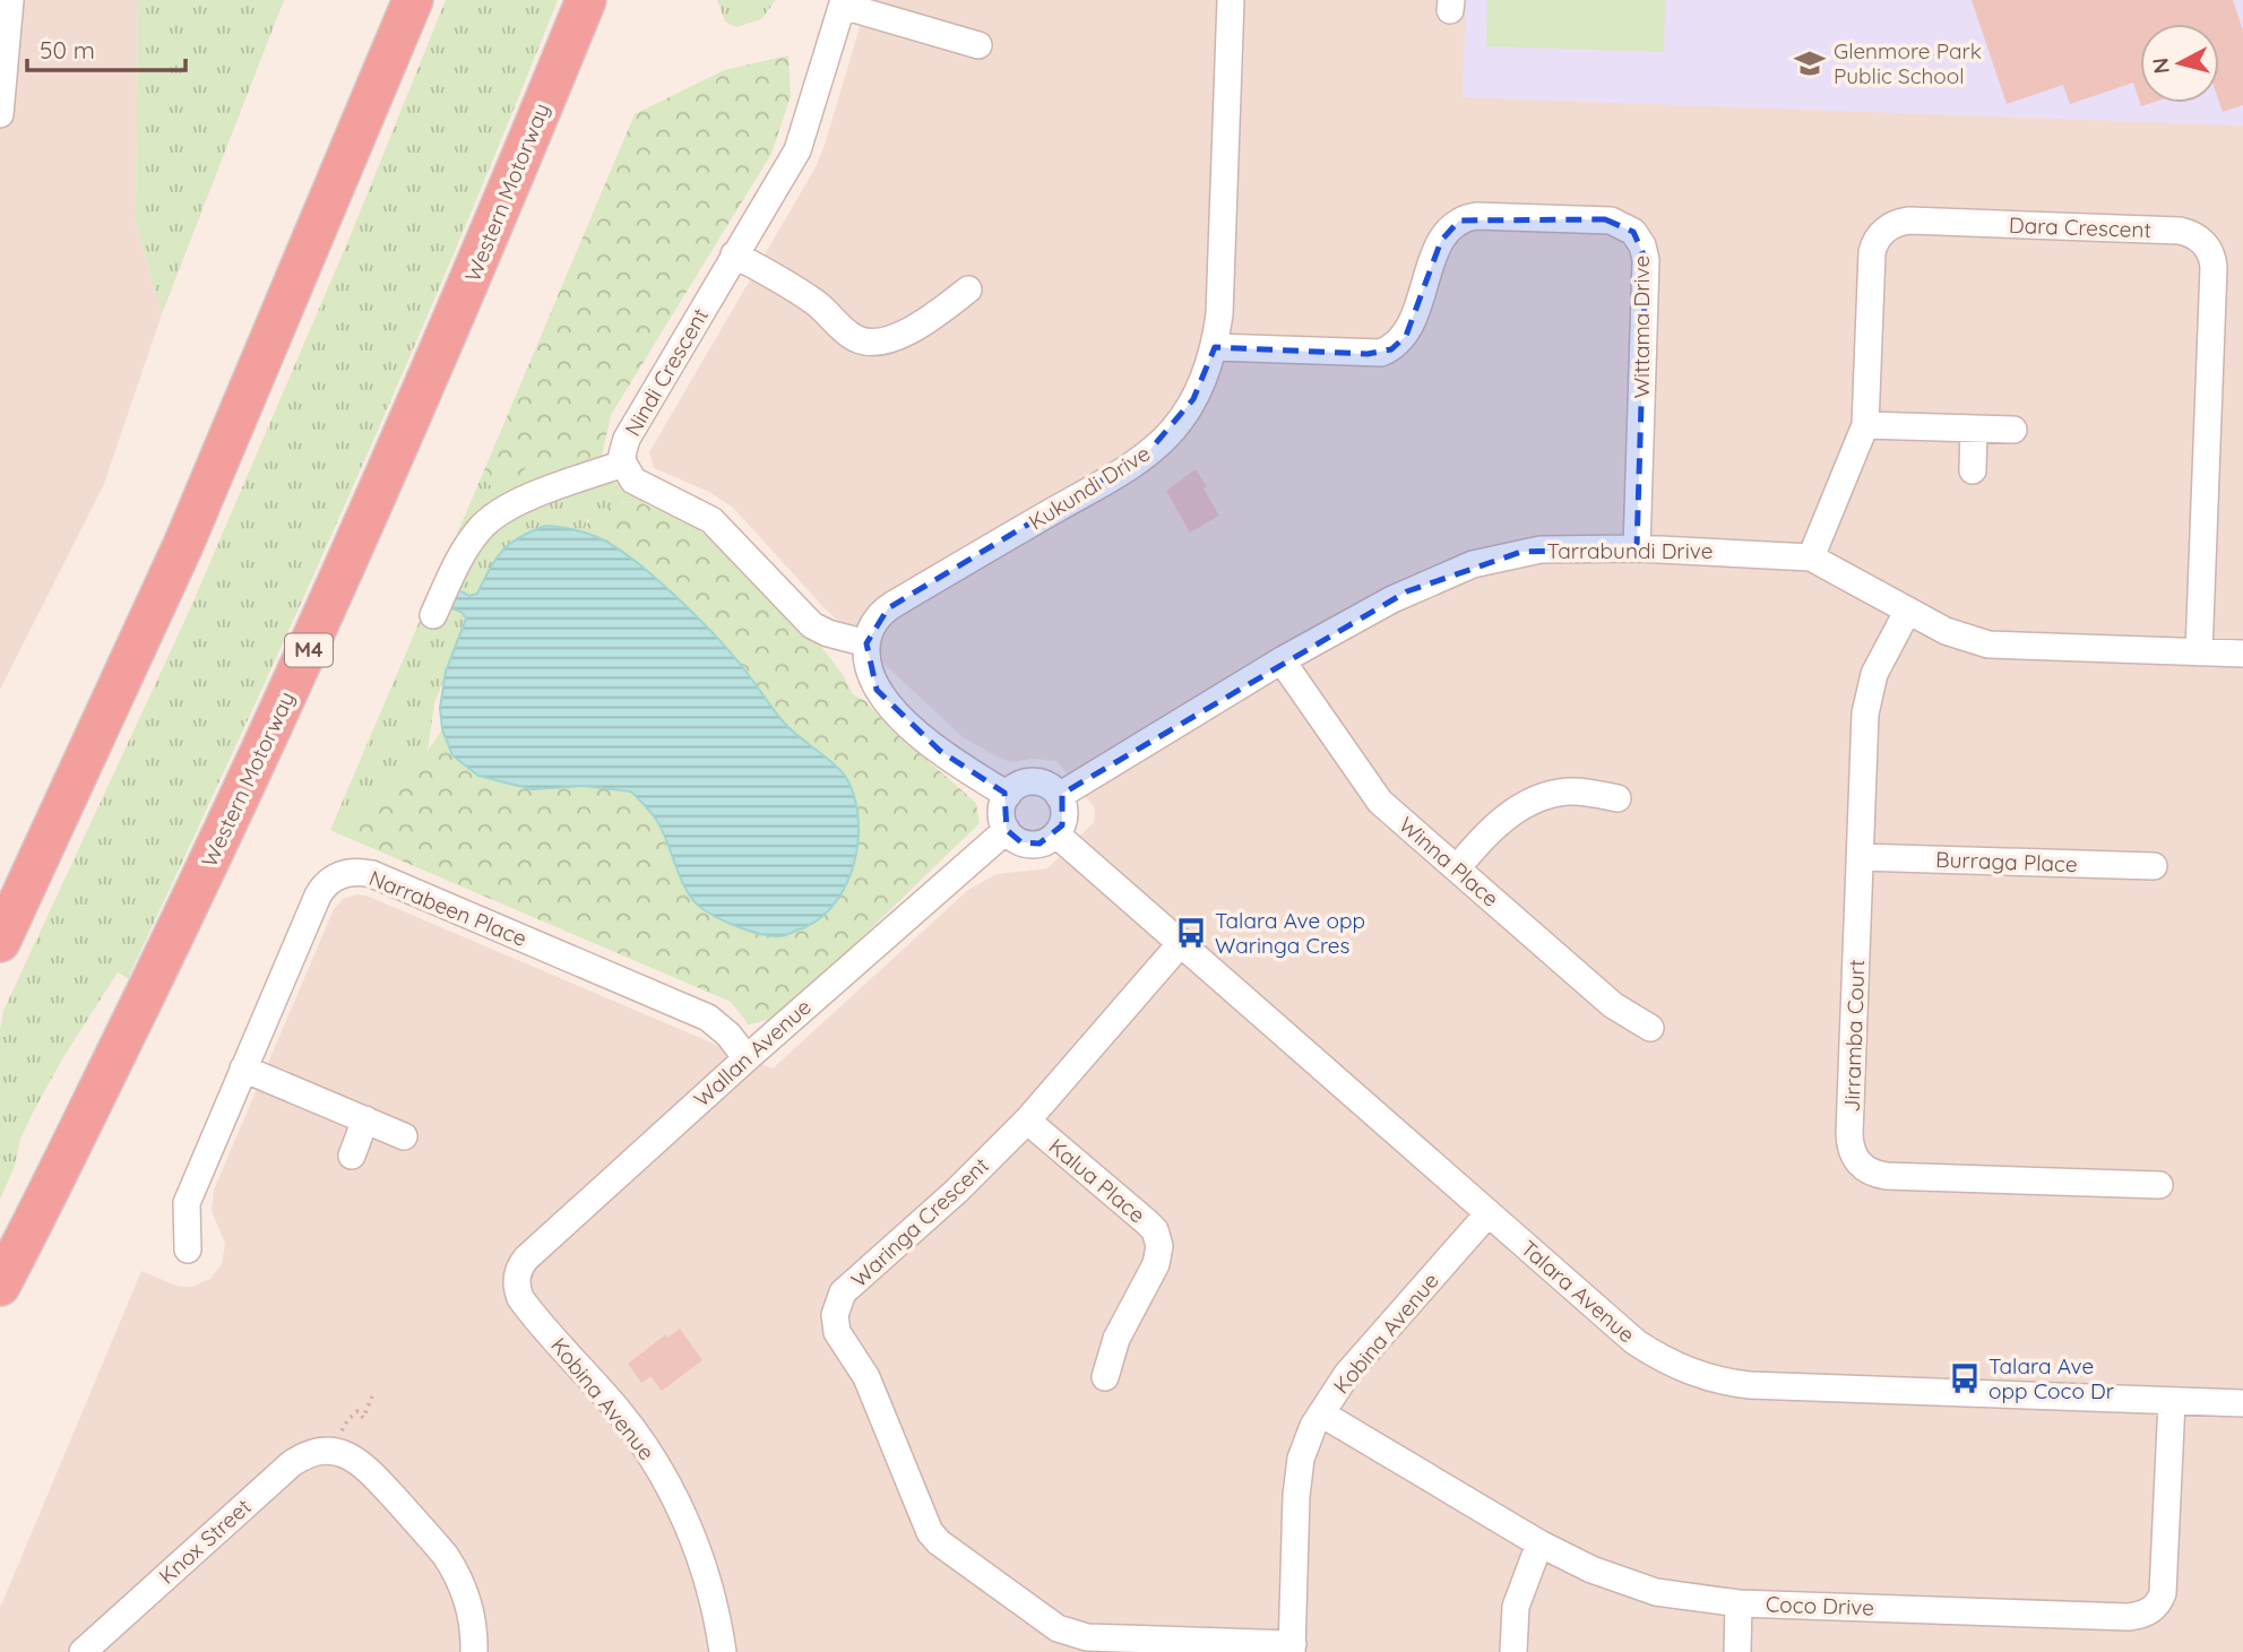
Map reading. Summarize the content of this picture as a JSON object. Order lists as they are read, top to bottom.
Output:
{
  "streets": {
    "highway": ["Western Motorway", "M4"],
    "street": [
      "Dara Crescent",
      "Wittama Drive",
      "Nindi Crescent",
      "Kukundi Drive",
      "Tarrabundi Drive",
      "Winna Place",
      "Burraga Place",
      "Narrabeen Place",
      "Jirramba Court",
      "Wallan Avenue",
      "Kalua Place",
      "Waringa Crescent",
      "Talara Avenue",
      "Kobina Avenue",
      "Knox Street",
      "Coco Drive"
    ]
  },
  "crossings": [
    ["Dara Crescent", "Tarrabundi Drive"],
    ["Wittama Drive", "Kukundi Drive"],
    ["Wittama Drive", "Tarrabundi Drive"],
    ["Nindi Crescent", "Kukundi Drive"],
    ["Tarrabundi Drive", "Winna Place"],
    ["Tarrabundi Drive", "Jirramba Court"],
    ["Tarrabundi Drive", "Wallan Avenue"],
    ["Tarrabundi Drive", "Talara Avenue"],
    ["Burraga Place", "Jirramba Court"],
    ["Narrabeen Place", "Wallan Avenue"],
    ["Wallan Avenue", "Talara Avenue"],
    ["Wallan Avenue", "Kobina Avenue"],
    ["Kalua Place", "Waringa Crescent"],
    ["Waringa Crescent", "Talara Avenue"],
    ["Waringa Crescent", "Kobina Avenue"],
    ["Talara Avenue", "Kobina Avenue"],
    ["Talara Avenue", "Coco Drive"],
    ["Kobina Avenue", "Coco Drive"]
  ],
  "places": {
    "school or university": ["Glenmore Park Public School"],
    "bus stop": ["Talara Ave opp Waringa Cres", "Talara Ave opp Coco Dr"]
  },
  "scale_bar": "50 m",
  "north": "left"
}
